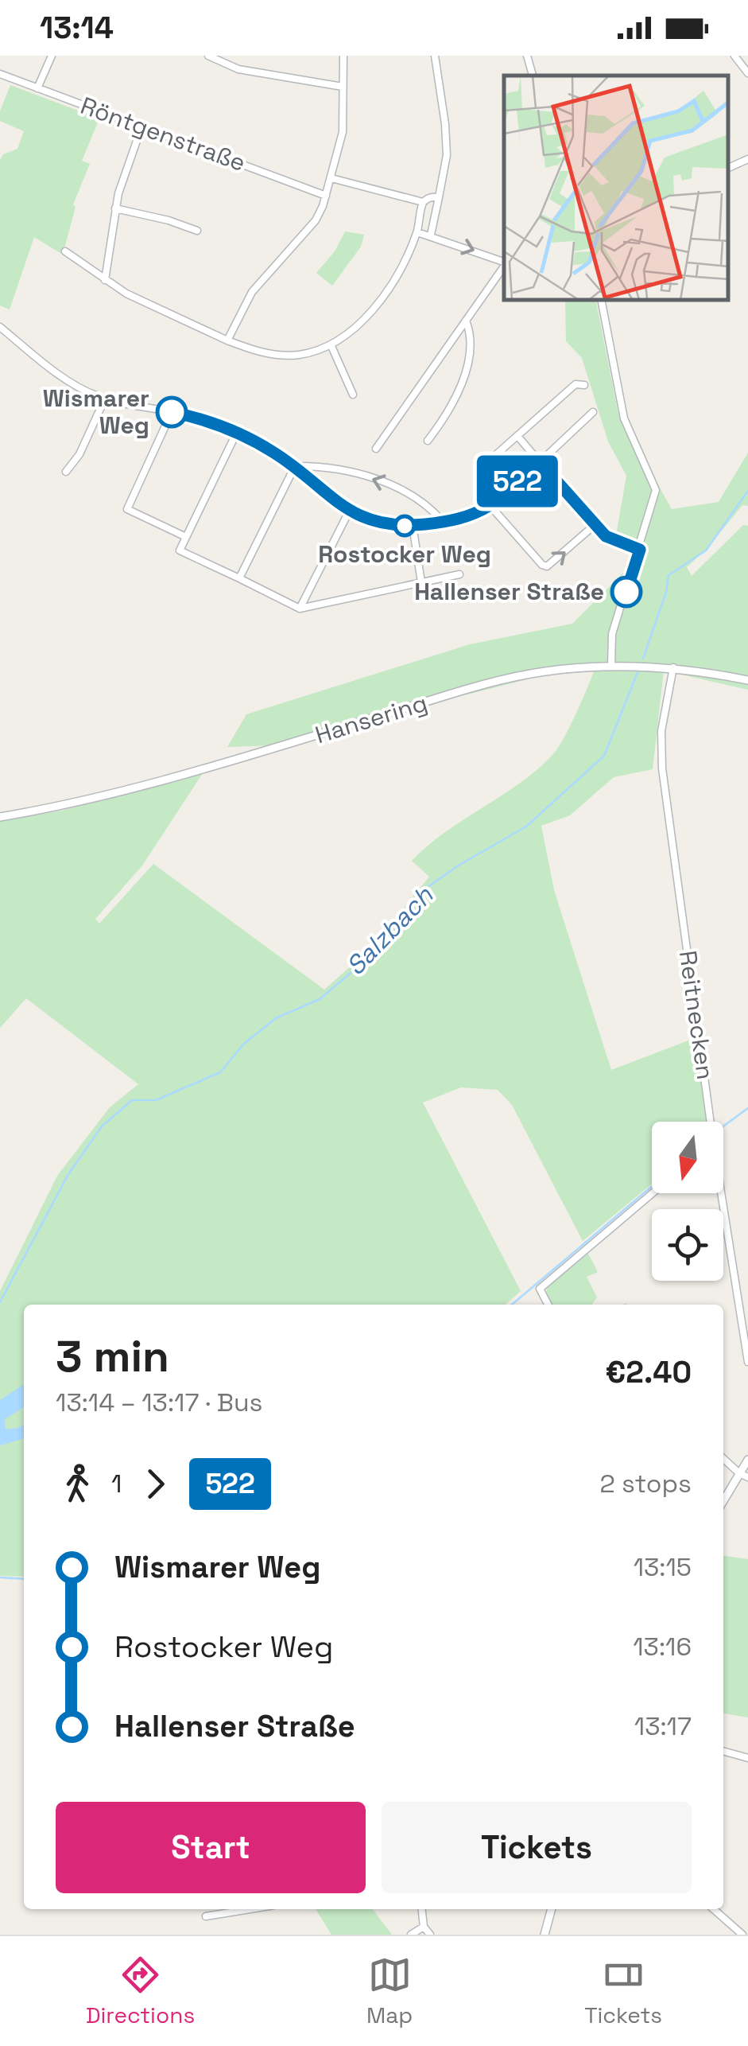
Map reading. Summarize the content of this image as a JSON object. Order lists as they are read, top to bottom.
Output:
{
  "streets": {
    "street": ["Röntgenstraße", "Hansering", "Reitnecken"]
  },
  "crossings": [
    ["Hansering", "Reitnecken"]
  ],
  "water": ["Salzbach"],
  "places": ["Wismarer Weg", "Rostocker Weg", "Hallenser Straße"],
  "lines": ["bus line 522"],
  "north": "bottom",
  "page": {
    "status": "13:14",
    "on_map": "522",
    "heading": ["3 min", "13:14 – 13:17 · Bus", "€2.40"],
    "legs": ["1", "522", "2 stops"],
    "list": [
      {
        "name": "Wismarer Weg",
        "value": "13:15"
      },
      {
        "name": "Rostocker Weg",
        "value": "13:16"
      },
      {
        "name": "Hallenser Straße",
        "value": "13:17"
      }
    ],
    "buttons": ["Start", "Tickets"],
    "tabs": ["Directions", "Map", "Tickets"]
  }
}
